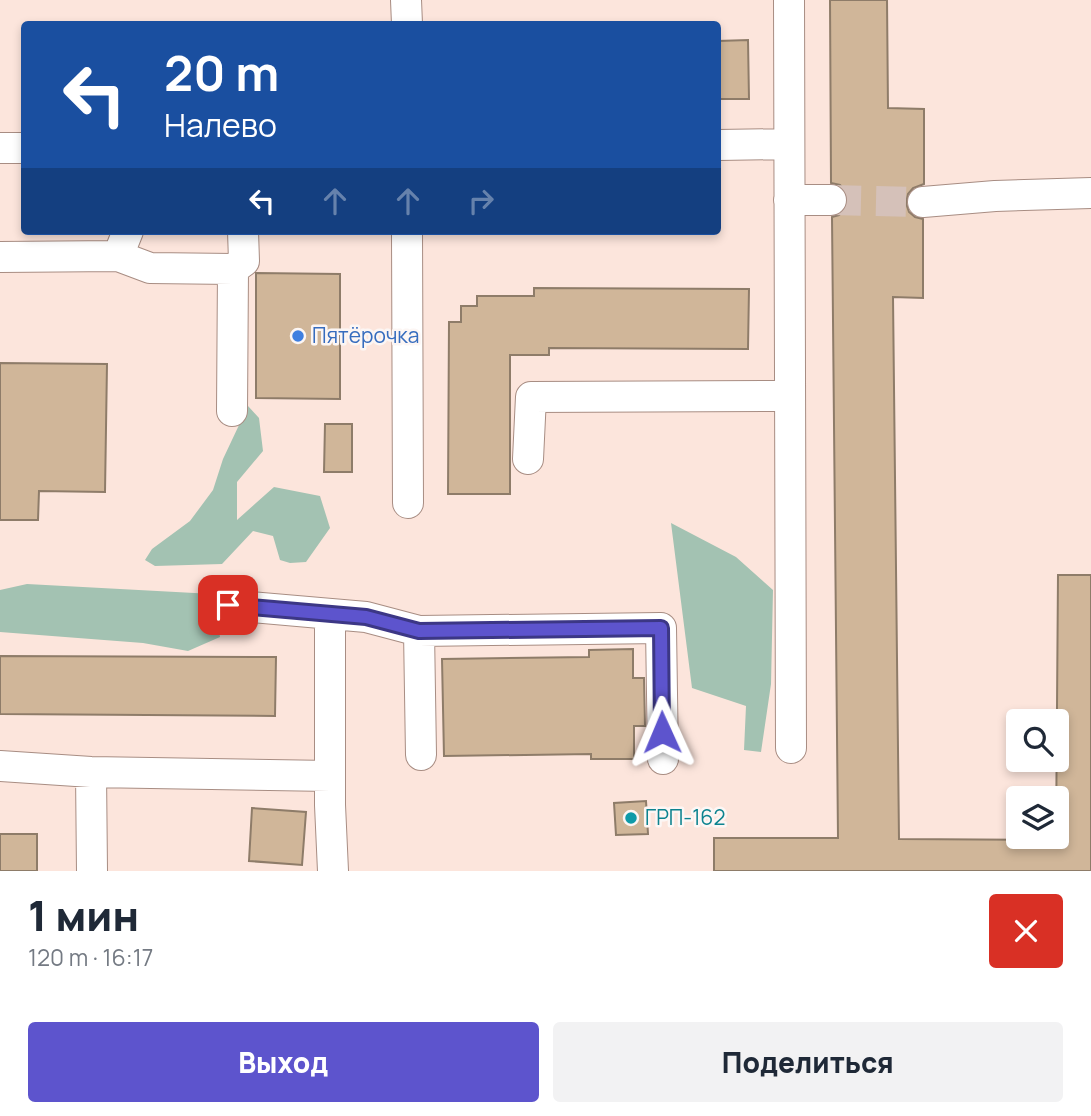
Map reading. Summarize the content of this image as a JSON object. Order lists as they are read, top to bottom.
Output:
{
  "places": ["Пятёрочка", "ГРП-162"],
  "page": {
    "turn": ["20 m", "Налево"],
    "heading": ["1 мин", "120 m · 16:17"],
    "buttons": ["Выход", "Поделиться"]
  }
}
